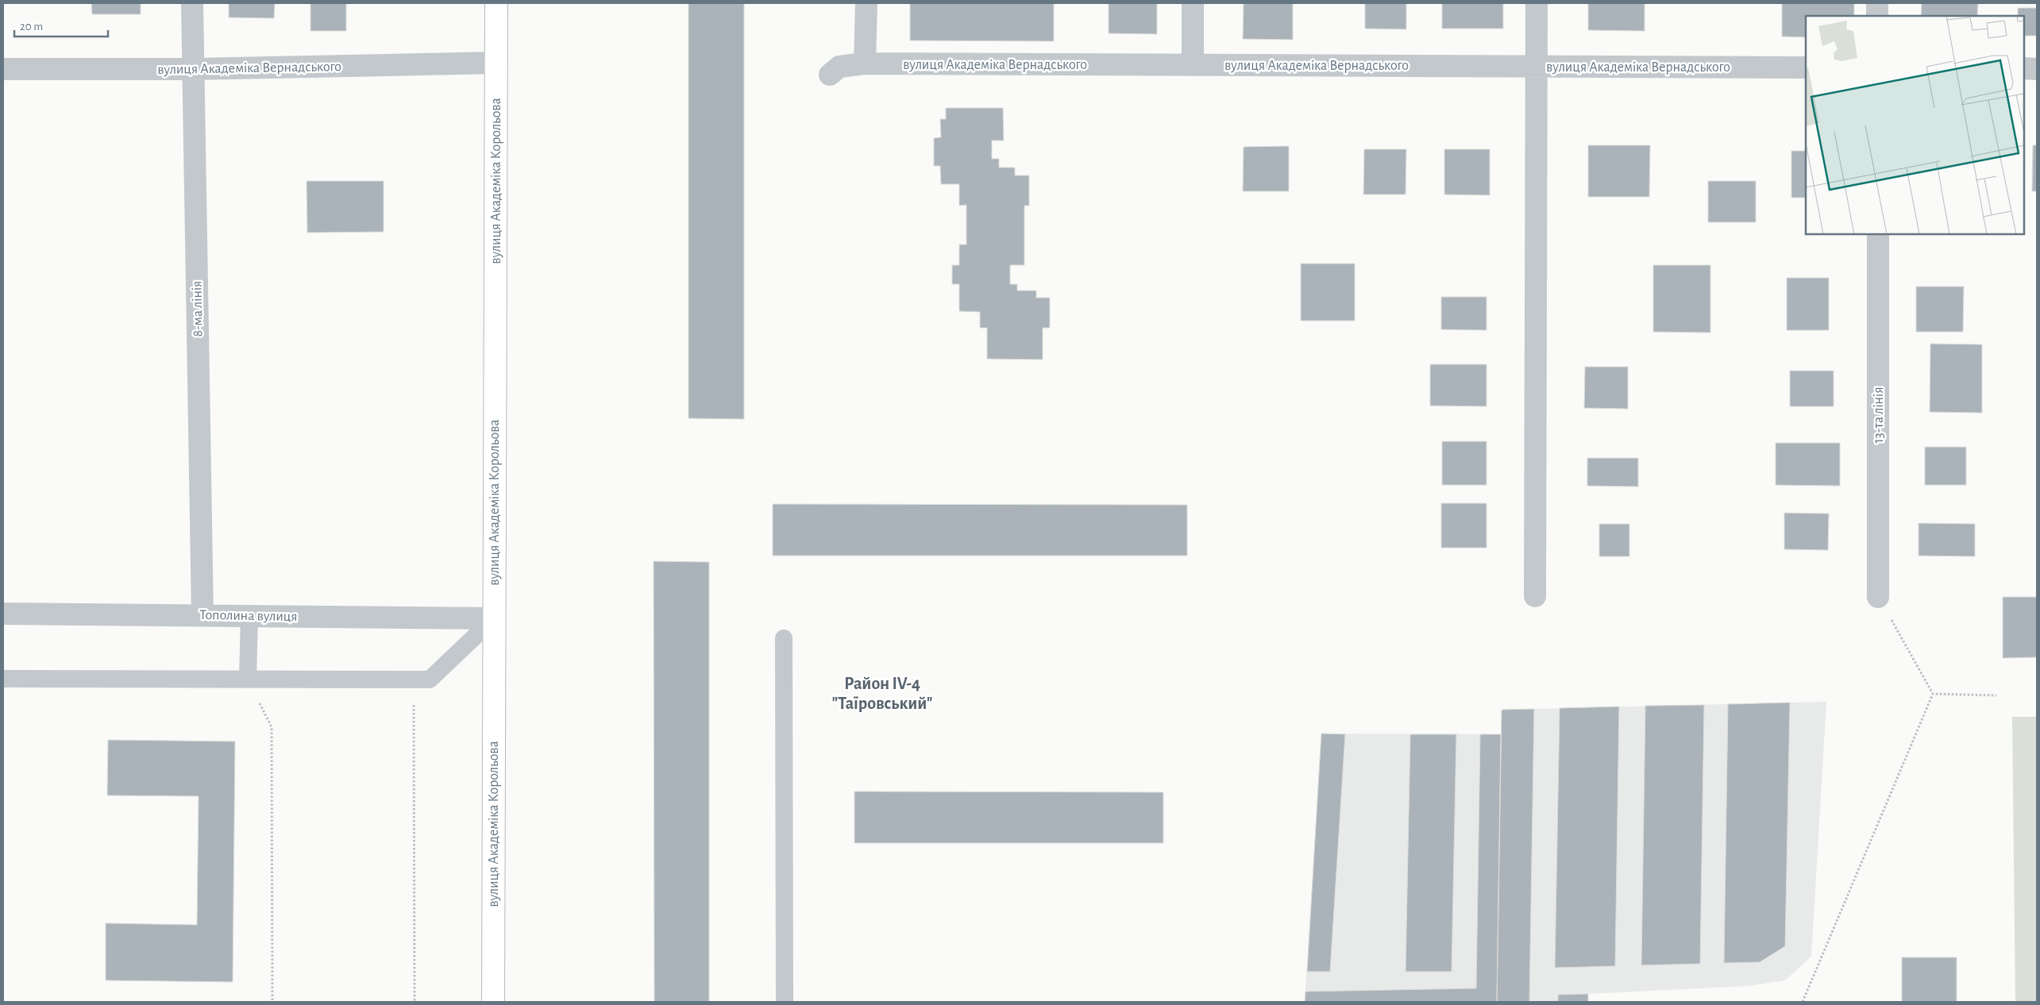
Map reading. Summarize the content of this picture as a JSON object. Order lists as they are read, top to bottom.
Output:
{
  "streets": {
    "main road": ["вулиця Академіка Корольова"],
    "street": [
      "вулиця Академіка Вернадського",
      "8-ма лінія",
      "13-та лінія",
      "Тополина вулиця"
    ]
  },
  "crossings": [
    ["вулиця Академіка Вернадського", "вулиця Академіка Корольова"],
    ["вулиця Академіка Вернадського", "8-ма лінія"],
    ["вулиця Академіка Корольова", "Тополина вулиця"],
    ["8-ма лінія", "Тополина вулиця"]
  ],
  "districts": ["Район IV-4 \"Таїровський\""],
  "scale_bar": "20 m"
}
